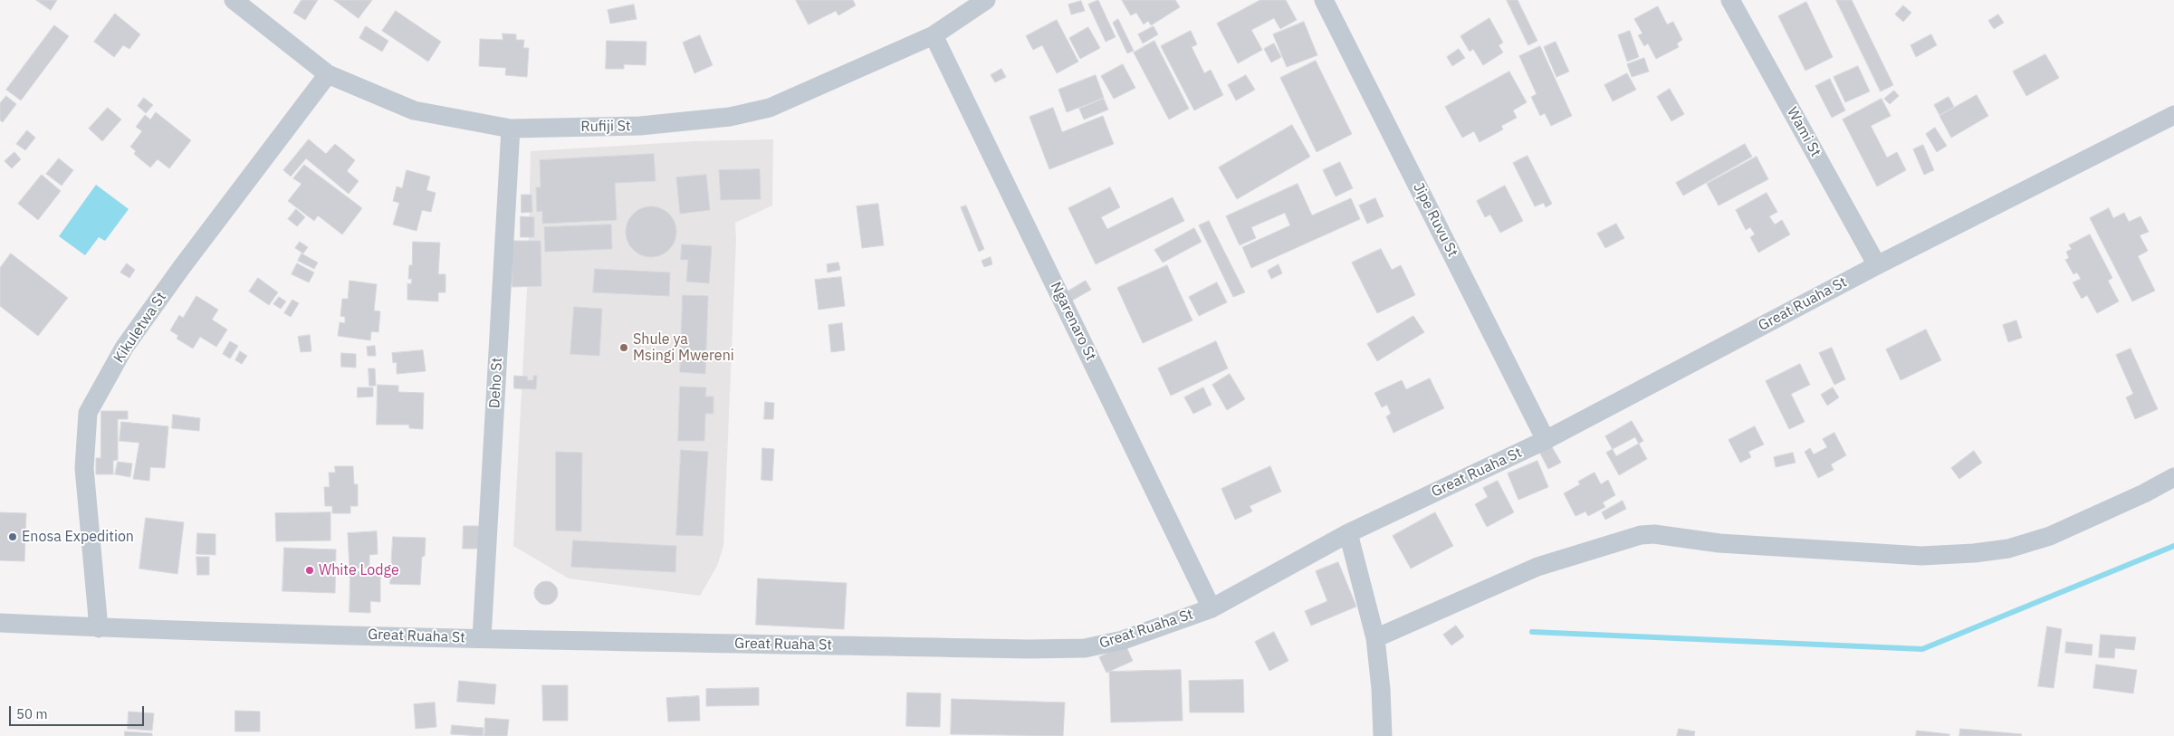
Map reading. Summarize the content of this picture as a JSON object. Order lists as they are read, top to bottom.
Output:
{
  "streets": {
    "street": [
      "Rufiji St",
      "Wami St",
      "Jipe Ruvu St",
      "Great Ruaha St",
      "Ngarenaro St",
      "Kikuletwa St",
      "Deho St"
    ]
  },
  "crossings": [
    ["Rufiji St", "Ngarenaro St"],
    ["Rufiji St", "Kikuletwa St"],
    ["Rufiji St", "Deho St"],
    ["Wami St", "Great Ruaha St"],
    ["Jipe Ruvu St", "Great Ruaha St"],
    ["Great Ruaha St", "Ngarenaro St"],
    ["Great Ruaha St", "Kikuletwa St"],
    ["Great Ruaha St", "Deho St"]
  ],
  "places": ["Shule ya Msingi Mwereni", "Enosa Expedition", "White Lodge"],
  "scale_bar": "50 m"
}
